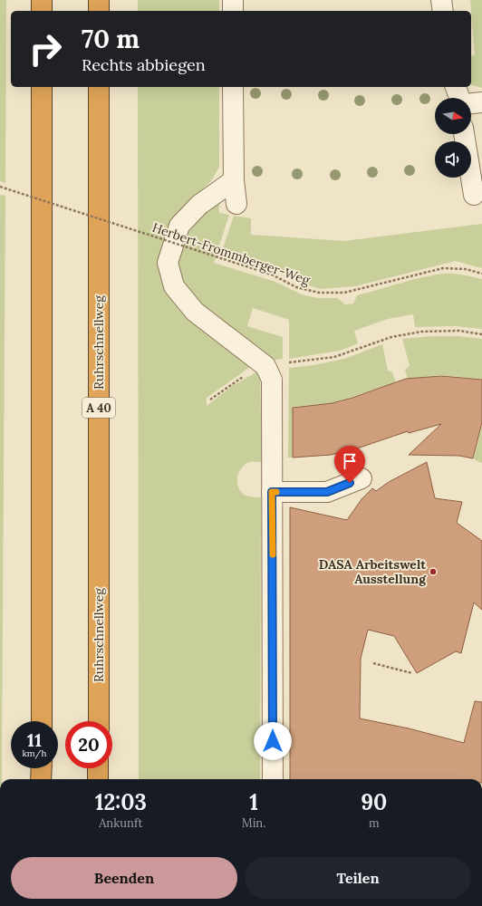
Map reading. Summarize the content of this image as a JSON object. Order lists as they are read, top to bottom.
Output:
{
  "streets": {
    "highway": ["Ruhrschnellweg", "A 40"],
    "path": ["Herbert-Frommberger-Weg"]
  },
  "places": ["DASA Arbeitswelt Ausstellung"],
  "north": "right",
  "page": {
    "turn": ["70 m", "Rechts abbiegen"],
    "speed": "11 km/h",
    "limit": "20",
    "eta": [
      "12:03",
      "Ankunft",
      "1",
      "Min.",
      "90",
      "m"
    ],
    "buttons": ["Beenden", "Teilen"]
  }
}
